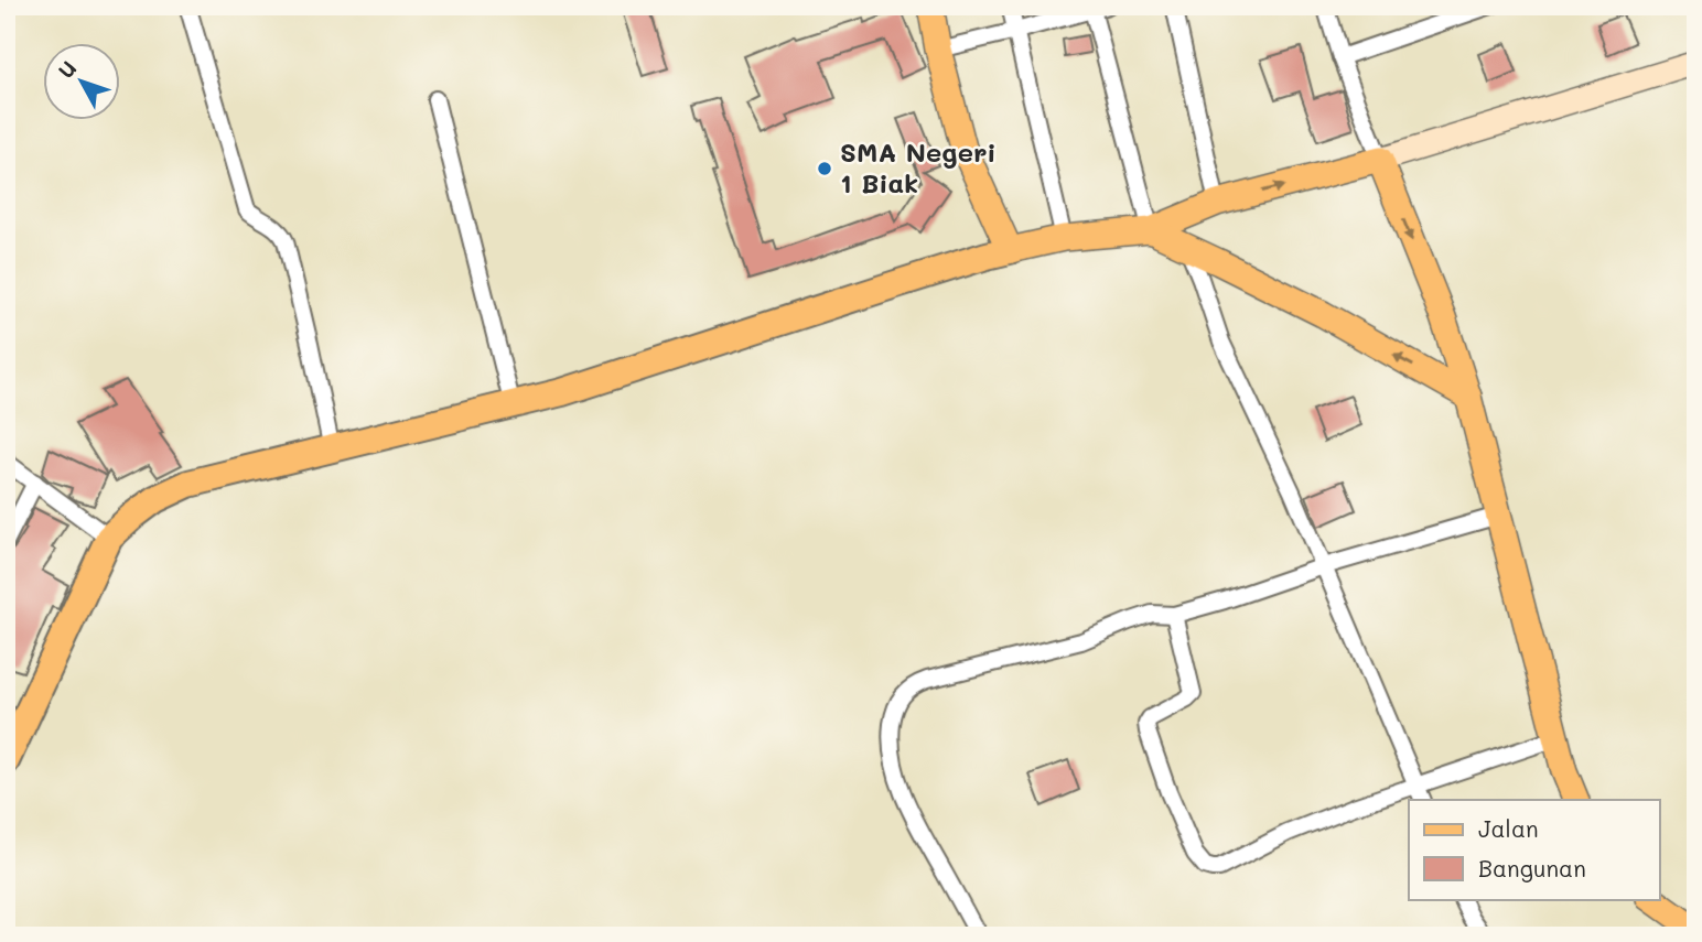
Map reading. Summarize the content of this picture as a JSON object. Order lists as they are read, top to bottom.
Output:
{
  "places": ["SMA Negeri 1 Biak"],
  "legend": ["Jalan", "Bangunan"],
  "north": "top left"
}
